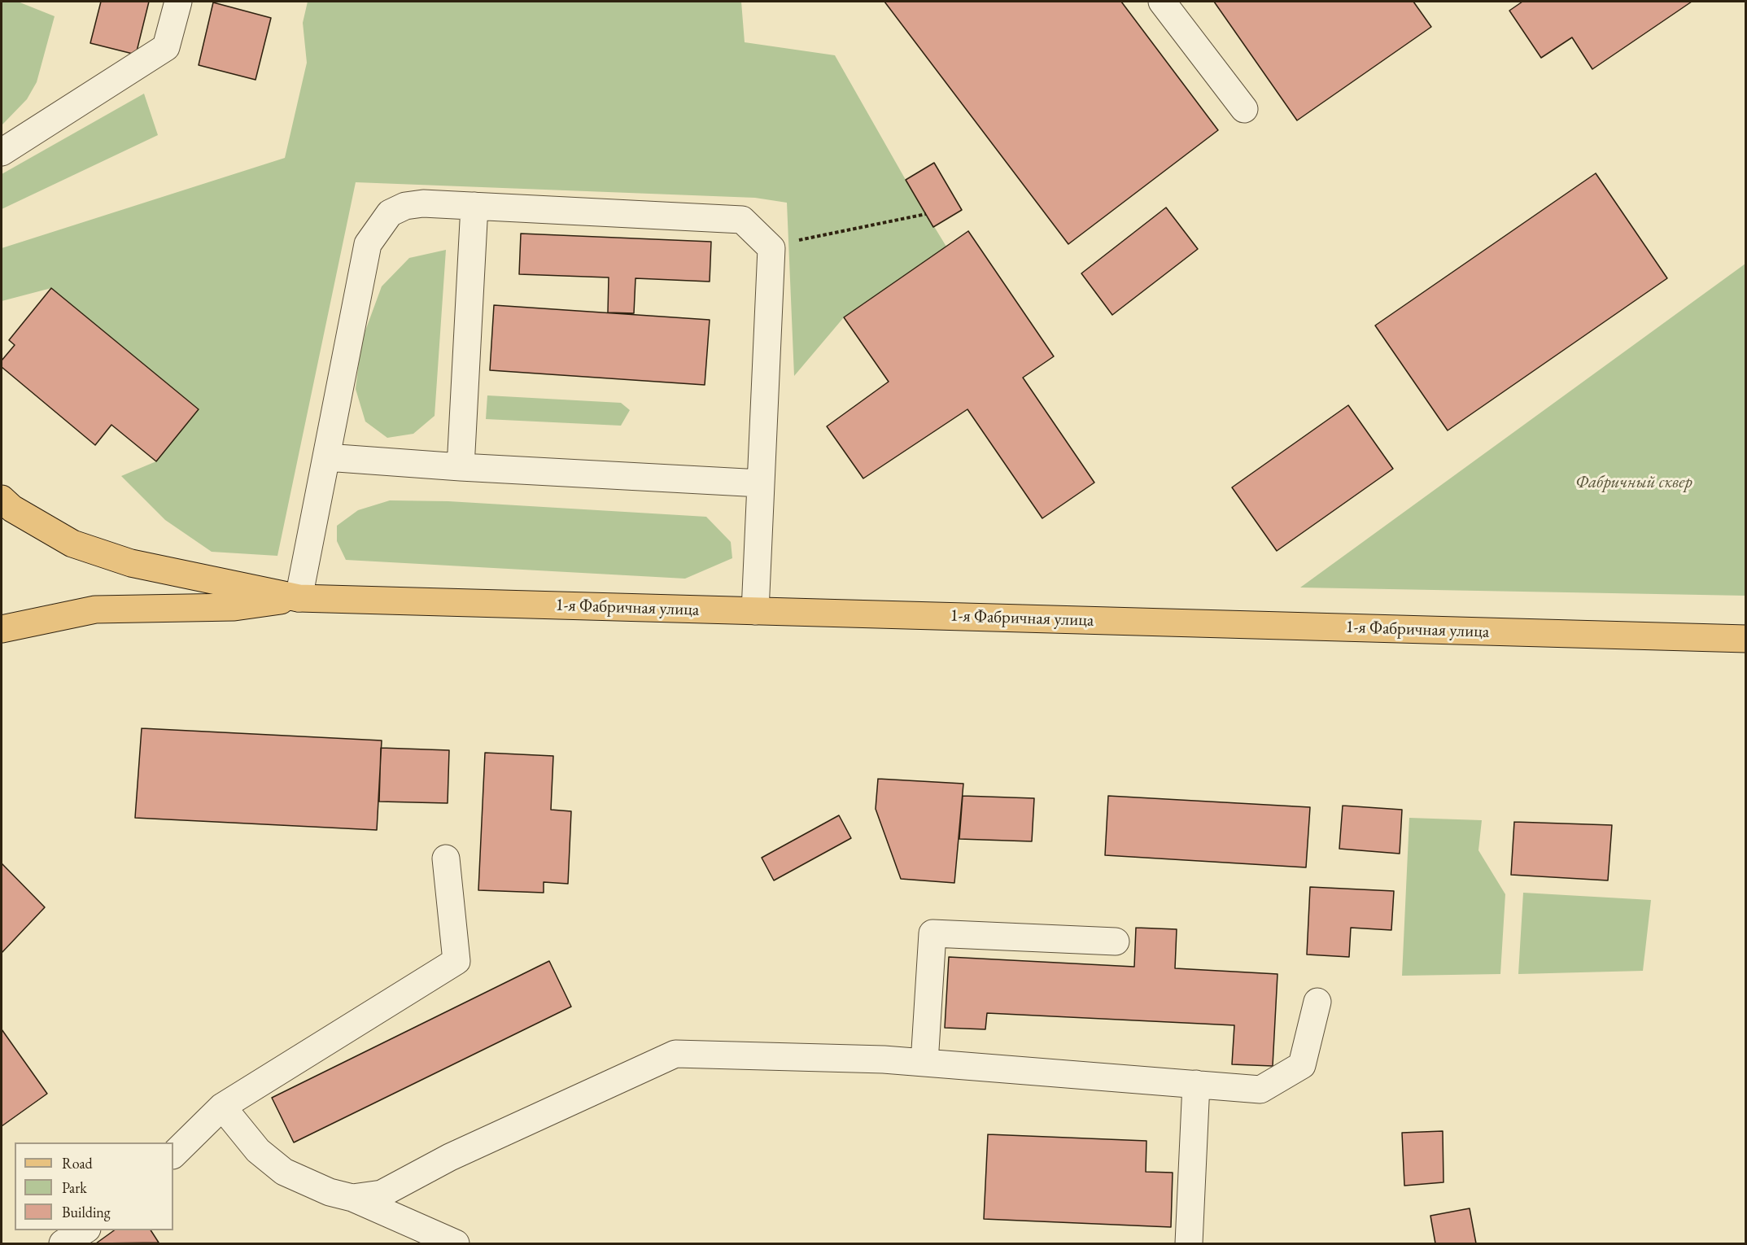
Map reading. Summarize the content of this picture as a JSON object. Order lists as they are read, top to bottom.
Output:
{
  "streets": {
    "main road": ["1-я Фабричная улица"]
  },
  "parks": ["Фабричный сквер"],
  "legend": ["Road", "Park", "Building"]
}
